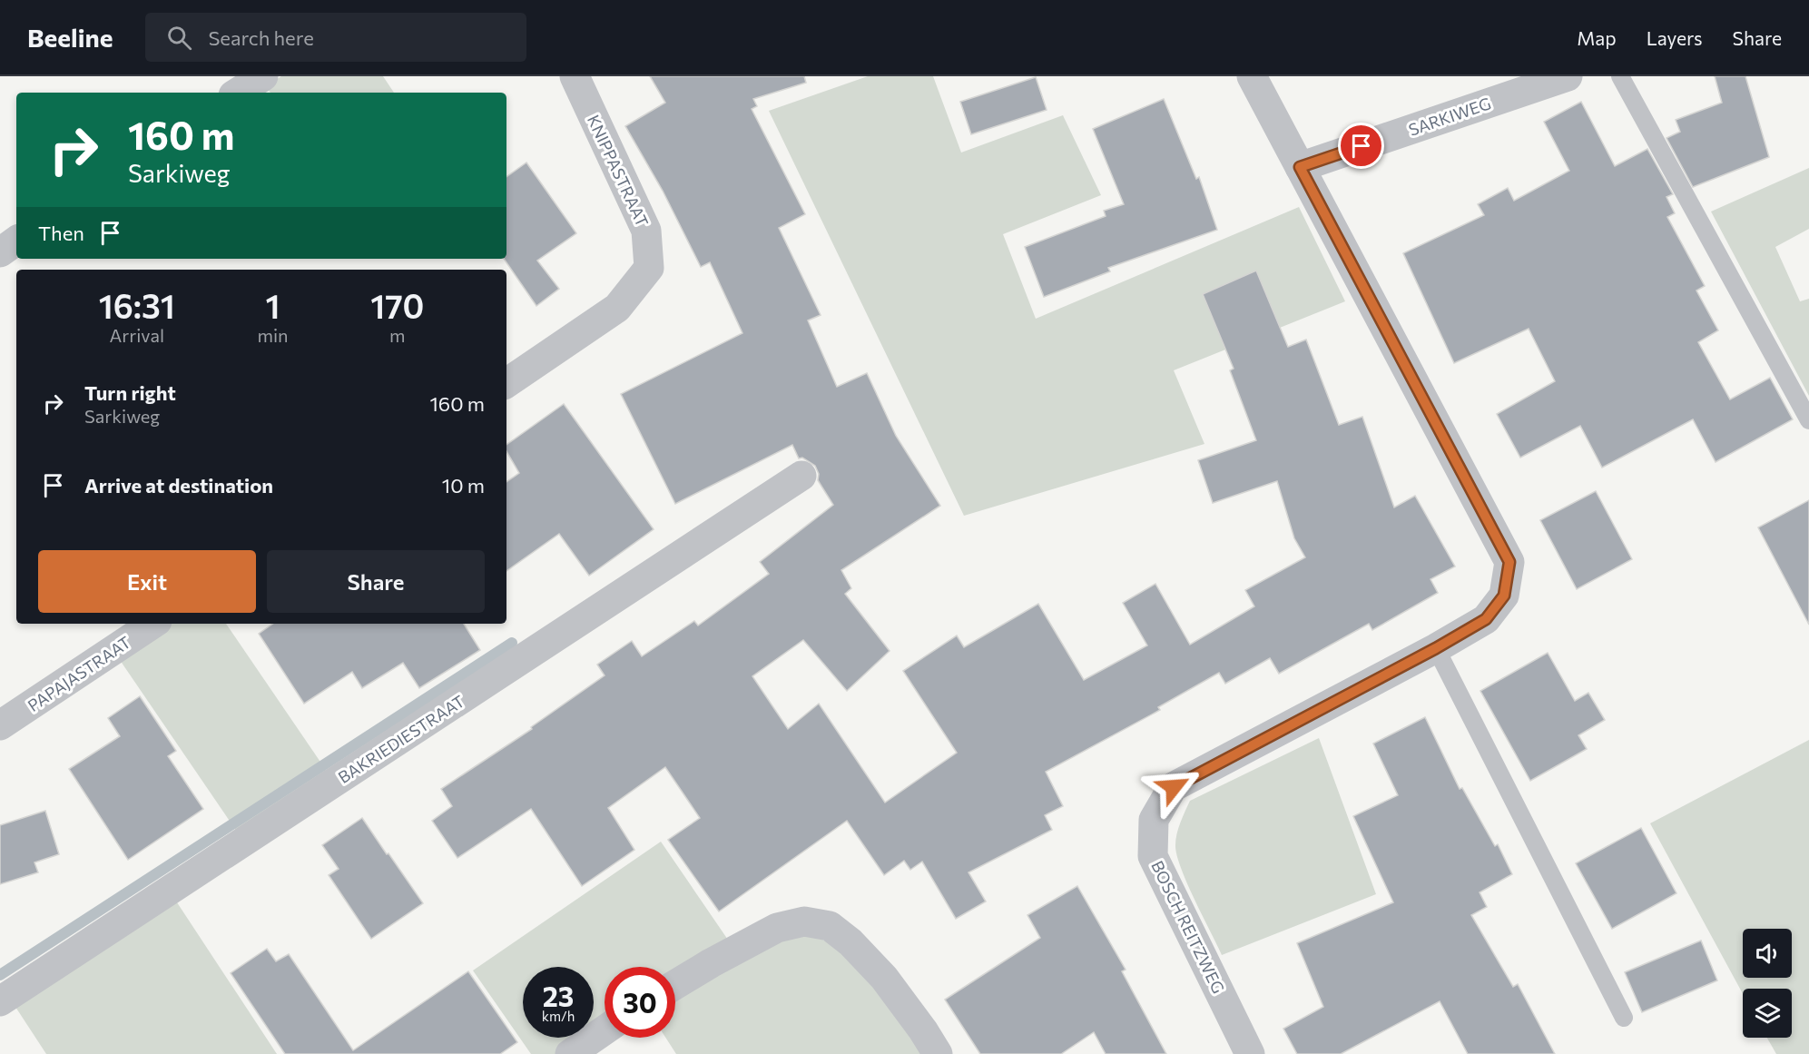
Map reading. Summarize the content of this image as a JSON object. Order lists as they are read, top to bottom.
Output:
{
  "streets": {
    "street": [
      "SARKIWEG",
      "KNIPPASTRAAT",
      "PAPAJASTRAAT",
      "BAKRIEDIESTRAAT",
      "BOSCH REITZWEG"
    ]
  },
  "crossings": [
    ["SARKIWEG", "BOSCH REITZWEG"]
  ],
  "page": {
    "header": "Beeline",
    "search": "Search here",
    "nav": ["Map", "Layers", "Share"],
    "turn": ["160 m", "Sarkiweg"],
    "then": "Then",
    "eta": [
      "16:31",
      "Arrival",
      "1",
      "min",
      "170",
      "m"
    ],
    "list": [
      {
        "name": "Turn right",
        "note": "Sarkiweg",
        "value": "160 m"
      },
      {
        "name": "Arrive at destination",
        "value": "10 m"
      }
    ],
    "buttons": ["Exit", "Share"],
    "speed": "23 km/h",
    "limit": "30"
  }
}
